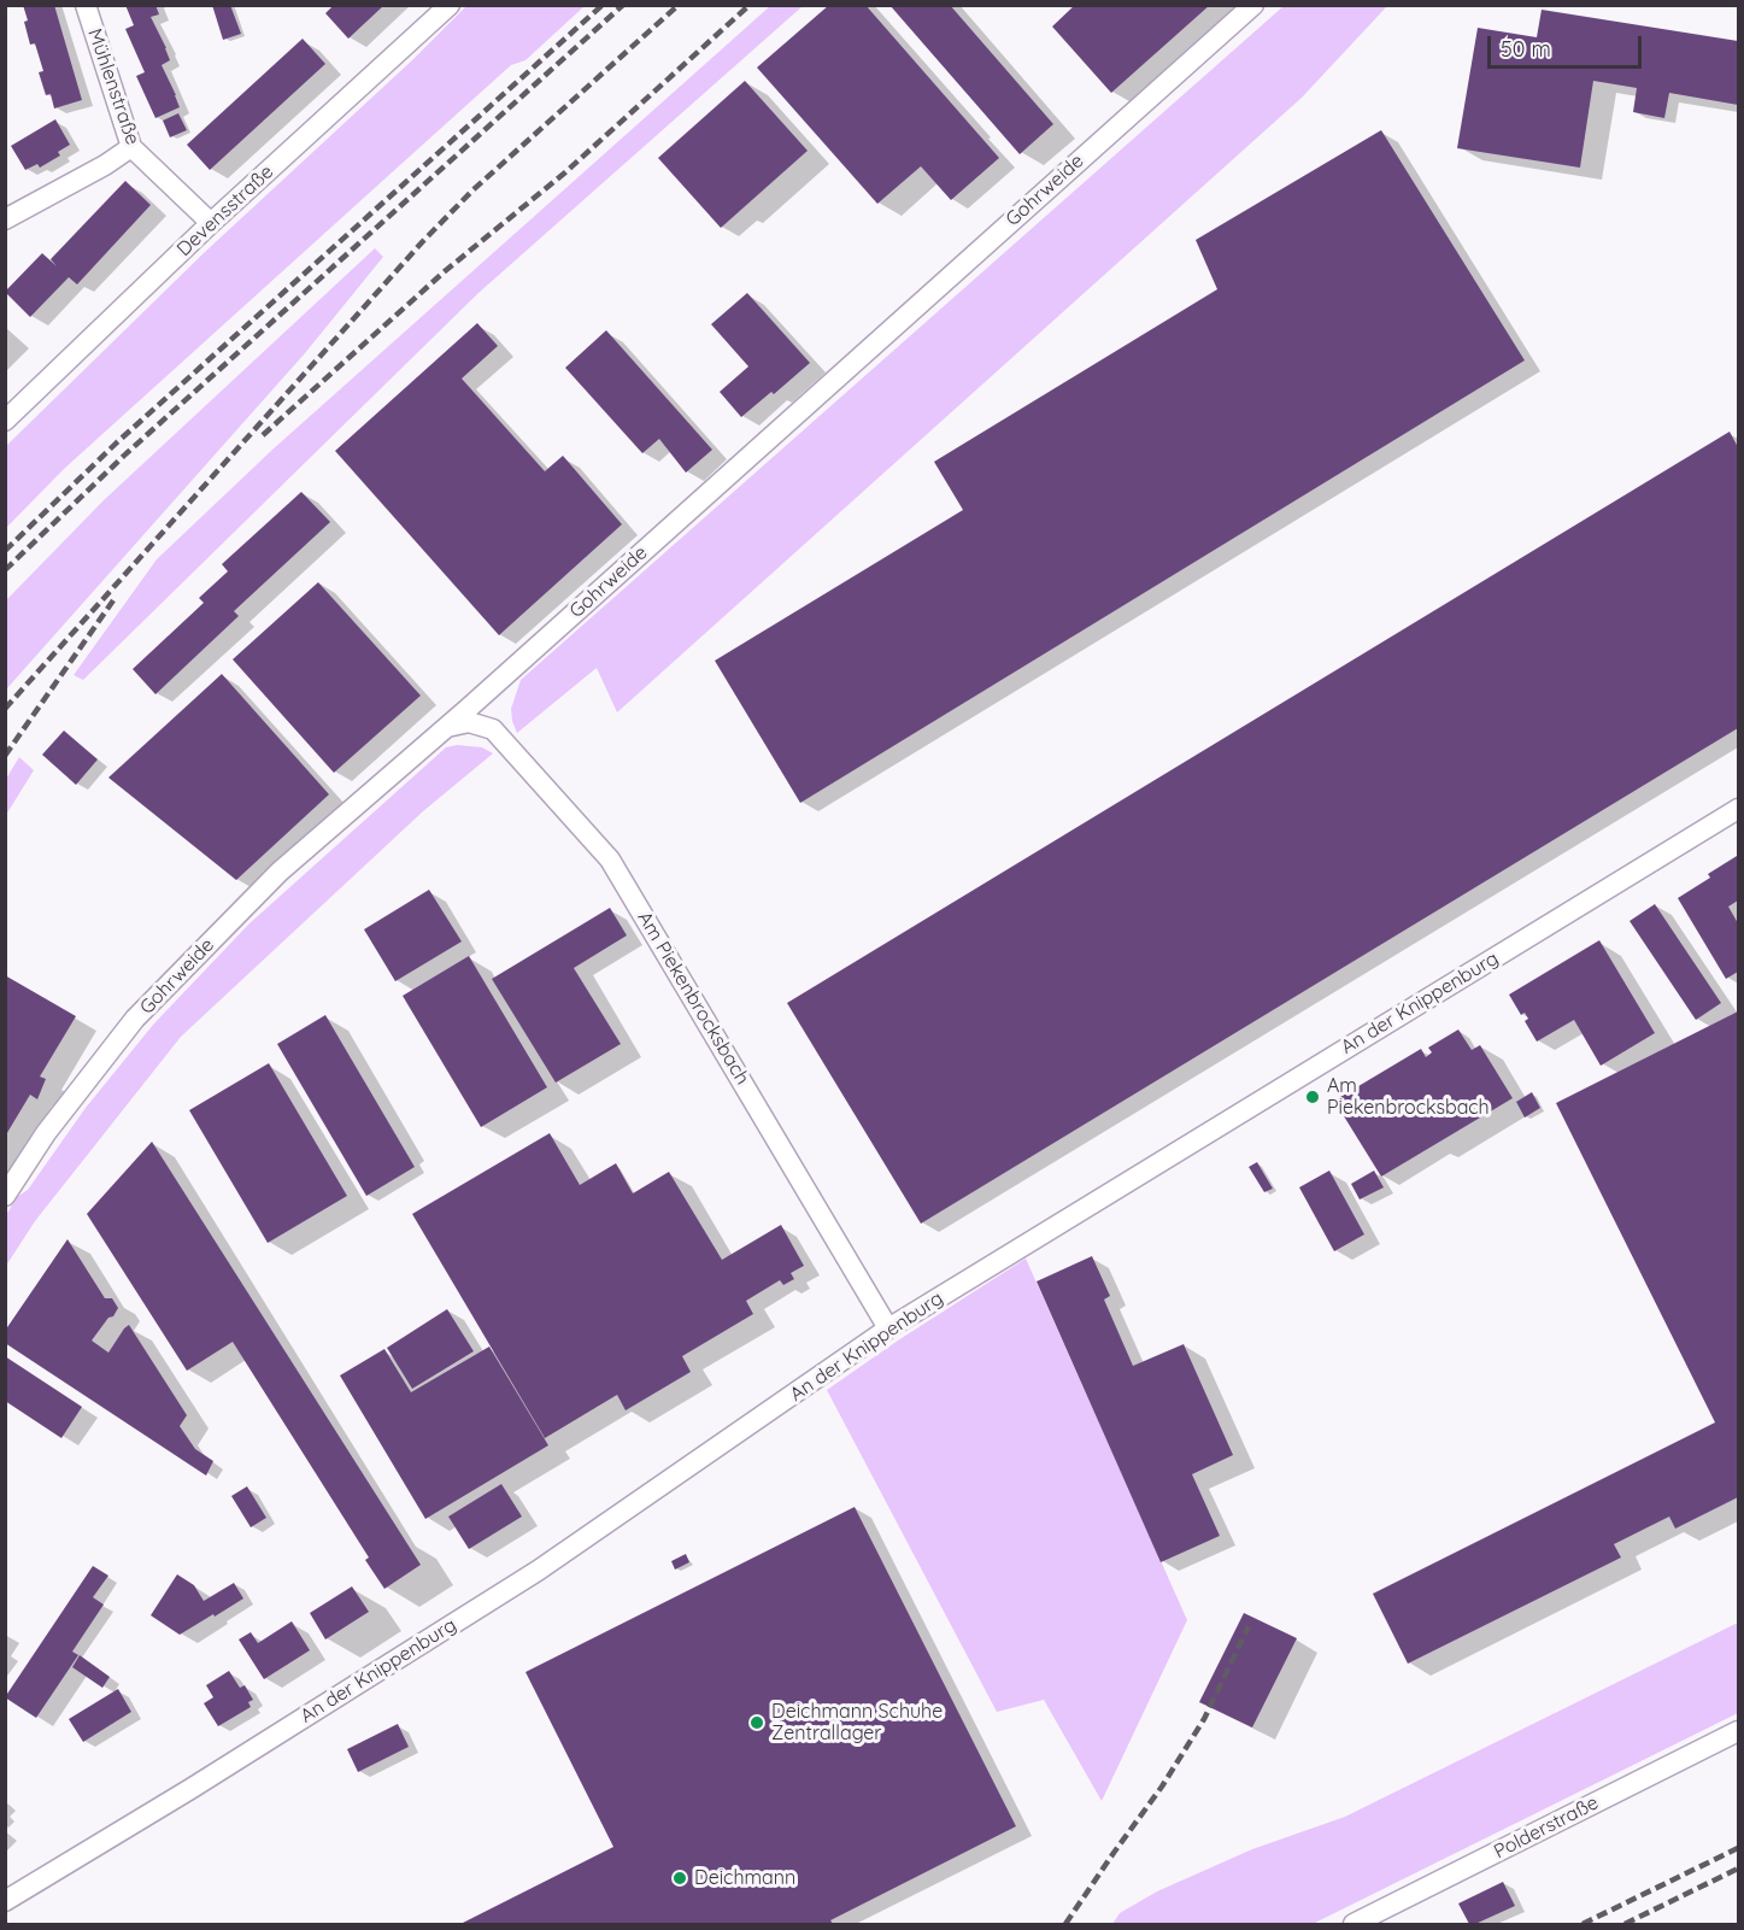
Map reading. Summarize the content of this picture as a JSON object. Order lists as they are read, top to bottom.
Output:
{
  "streets": {
    "street": [
      "Mühlenstraße",
      "Gohrweide",
      "Devensstraße",
      "Am Piekenbrocksbach",
      "An der Knippenburg",
      "Polderstraße"
    ]
  },
  "crossings": [
    ["Mühlenstraße", "Devensstraße"],
    ["Gohrweide", "Am Piekenbrocksbach"],
    ["Am Piekenbrocksbach", "An der Knippenburg"]
  ],
  "places": ["Am Piekenbrocksbach", "Deichmann Schuhe Zentrallager", "Deichmann"],
  "scale_bar": "50 m"
}
